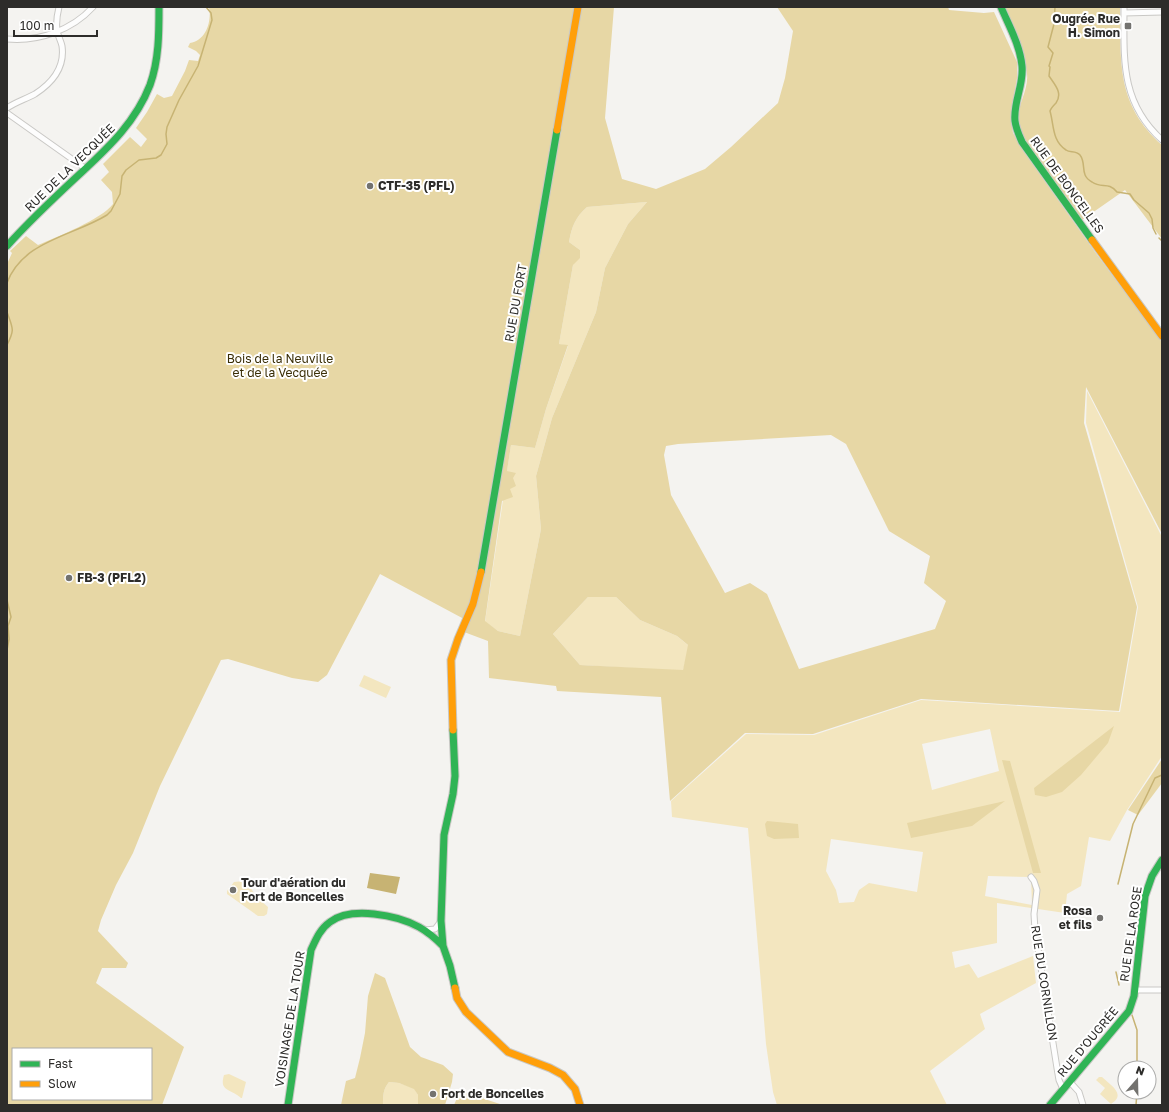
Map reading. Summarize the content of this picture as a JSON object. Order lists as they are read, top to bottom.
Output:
{
  "streets": {
    "street": [
      "RUE DE LA VECQUÉE",
      "RUE DE BONCELLES",
      "RUE DU FORT",
      "RUE DE LA ROSE",
      "RUE DU CORNILLON",
      "VOISINAGE DE LA TOUR",
      "RUE D'OUGRÉE"
    ]
  },
  "crossings": [
    ["RUE DU FORT", "VOISINAGE DE LA TOUR"],
    ["RUE DE LA ROSE", "RUE D'OUGRÉE"],
    ["RUE DU CORNILLON", "RUE D'OUGRÉE"]
  ],
  "parks": ["Bois de la Neuville et de la Vecquée"],
  "places": {
    "transit": ["Ougrée Rue H. Simon"],
    "other": [
      "CTF-35 (PFL)",
      "FB-3 (PFL2)",
      "Tour d'aération du Fort de Boncelles",
      "Rosa et fils",
      "Fort de Boncelles"
    ]
  },
  "legend": ["Fast", "Slow"],
  "scale_bar": "100 m",
  "north": "top"
}
